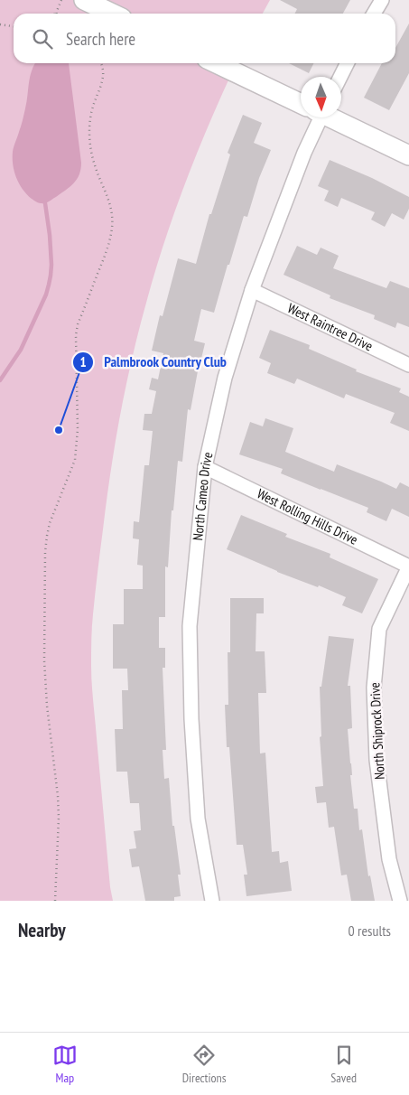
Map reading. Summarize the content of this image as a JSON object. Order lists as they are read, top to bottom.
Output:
{
  "streets": {
    "street": [
      "West Raintree Drive",
      "North Cameo Drive",
      "West Rolling Hills Drive",
      "North Shiprock Drive"
    ]
  },
  "crossings": [
    ["West Raintree Drive", "North Cameo Drive"],
    ["North Cameo Drive", "West Rolling Hills Drive"],
    ["West Rolling Hills Drive", "North Shiprock Drive"]
  ],
  "places": ["Palmbrook Country Club"],
  "north": "bottom",
  "page": {
    "search": "Search here",
    "heading": ["Nearby", "0 results"],
    "nav": ["Map", "Directions", "Saved"]
  }
}
